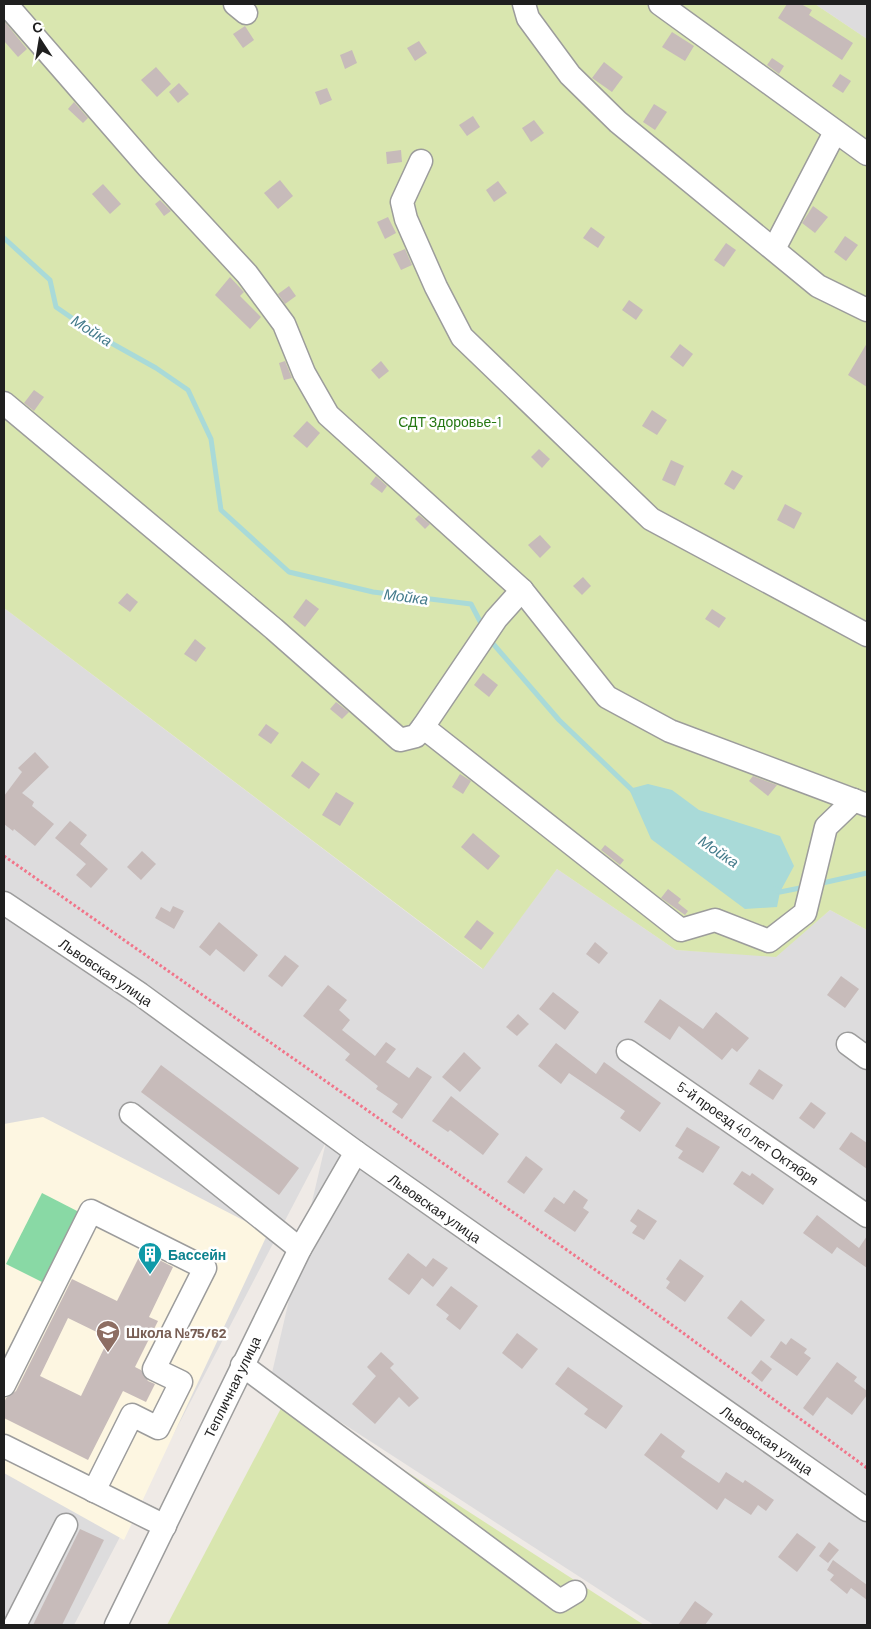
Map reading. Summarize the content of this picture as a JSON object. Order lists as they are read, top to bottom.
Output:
{
  "streets": {
    "street": ["Львовская улица", "5-й проезд 40 лет Октября", "Тепличная улица"]
  },
  "crossings": [
    ["Львовская улица", "Тепличная улица"]
  ],
  "water": ["Мойка"],
  "parks": ["СДТ Здоровье-1"],
  "places": {
    "building": ["Бассейн"],
    "school or university": ["Школа №75/62"]
  },
  "north": "top"
}
